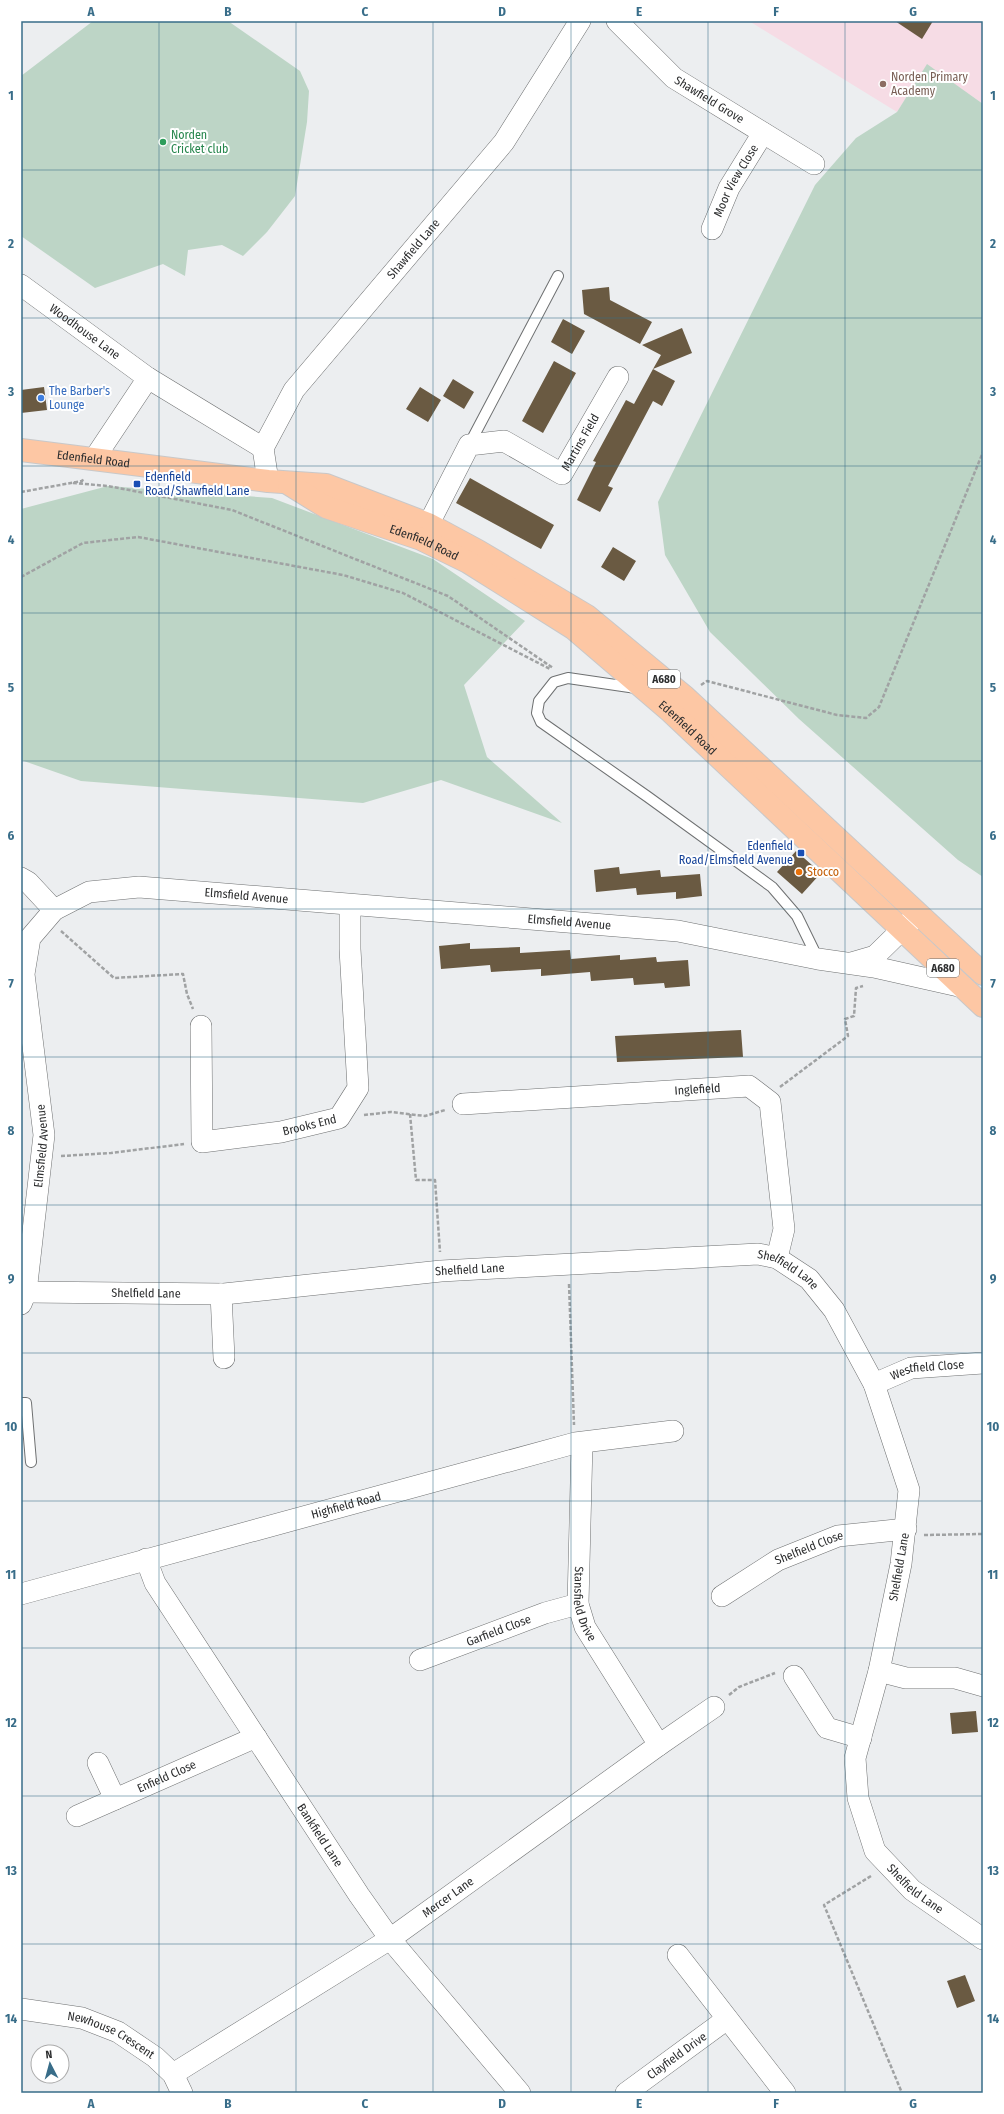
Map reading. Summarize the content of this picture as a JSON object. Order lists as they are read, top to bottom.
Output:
{
  "streets": {
    "main road": ["Edenfield Road", "A680"],
    "street": [
      "Shawfield Grove",
      "Moor View Close",
      "Shawfield Lane",
      "Woodhouse Lane",
      "Martins Field",
      "Elmsfield Avenue",
      "Inglefield",
      "Brooks End",
      "Shelfield Lane",
      "Westfield Close",
      "Highfield Road",
      "Shelfield Close",
      "Stansfield Drive",
      "Garfield Close",
      "Enfield Close",
      "Bankfield Lane",
      "Mercer Lane",
      "Newhouse Crescent",
      "Clayfield Drive"
    ]
  },
  "crossings": [
    ["Shawfield Grove", "Moor View Close"],
    ["Shawfield Lane", "Woodhouse Lane"],
    ["Edenfield Road", "Elmsfield Avenue"],
    ["Elmsfield Avenue", "Brooks End"],
    ["Elmsfield Avenue", "Shelfield Lane"],
    ["Shelfield Lane", "Westfield Close"],
    ["Shelfield Lane", "Shelfield Close"],
    ["Highfield Road", "Stansfield Drive"],
    ["Highfield Road", "Bankfield Lane"],
    ["Stansfield Drive", "Garfield Close"],
    ["Stansfield Drive", "Mercer Lane"],
    ["Enfield Close", "Bankfield Lane"],
    ["Bankfield Lane", "Mercer Lane"],
    ["Mercer Lane", "Newhouse Crescent"]
  ],
  "places": {
    "other": [
      "Norden Primary Academy",
      "Norden Cricket club",
      "The Barber's Lounge",
      "Stocco"
    ],
    "transit": ["Edenfield Road/Shawfield Lane", "Edenfield Road/Elmsfield Avenue"]
  },
  "north": "top",
  "grid": {
    "columns": [
      "A",
      "B",
      "C",
      "D",
      "E",
      "F",
      "G"
    ],
    "rows": [
      "1",
      "2",
      "3",
      "4",
      "5",
      "6",
      "7",
      "8",
      "9",
      "10",
      "11",
      "12",
      "13",
      "14"
    ]
  }
}
